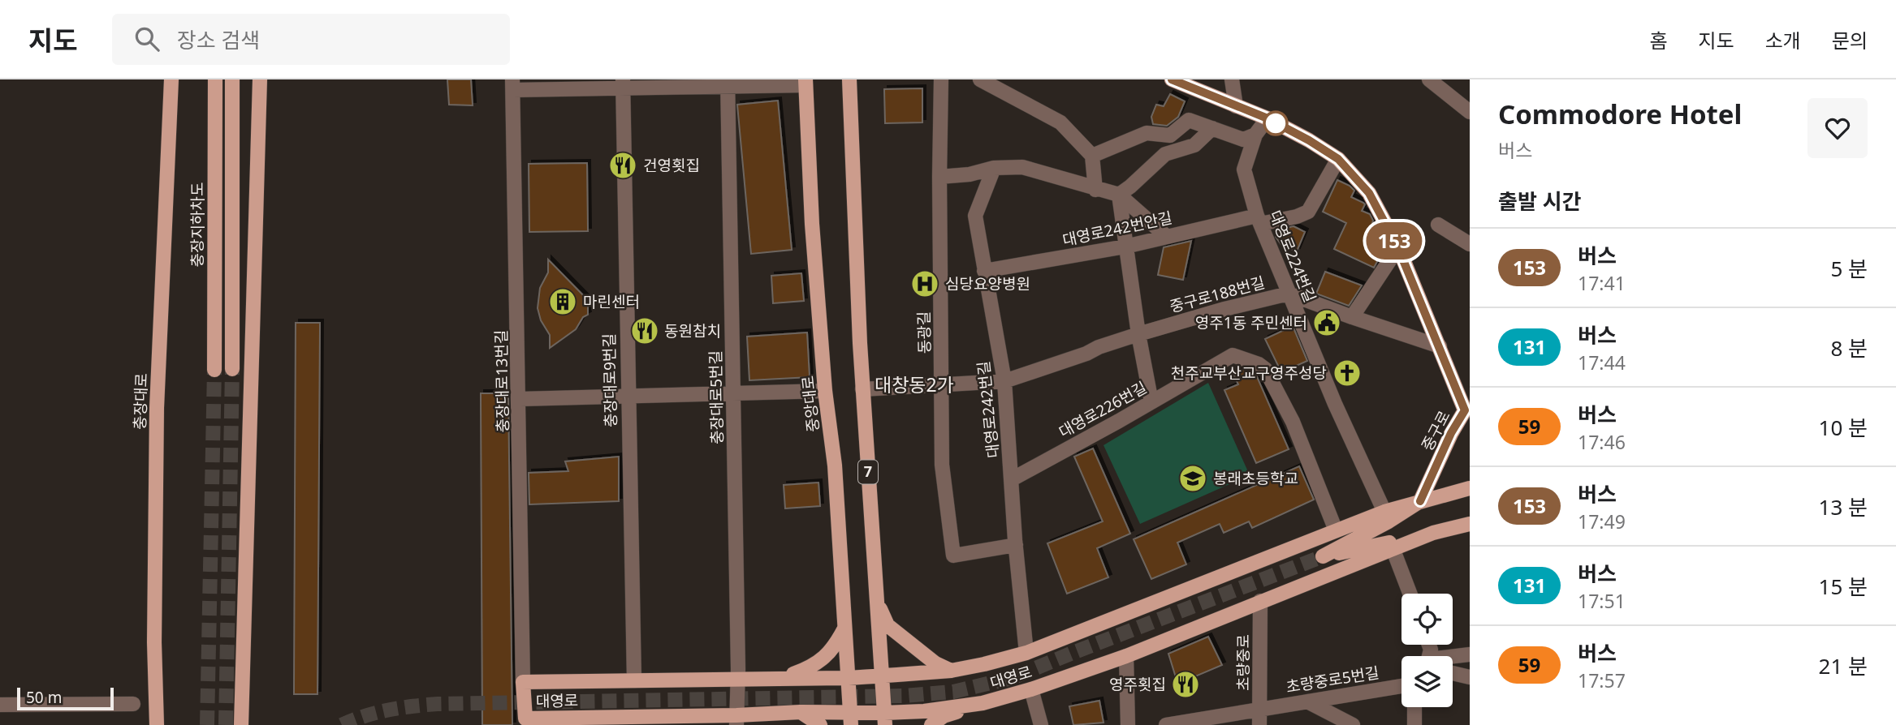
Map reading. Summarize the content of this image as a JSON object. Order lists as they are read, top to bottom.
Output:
{
  "streets": {
    "main road": [
      "충장지하차도",
      "충장대로",
      "중앙대로",
      "중구로",
      "7",
      "대영로"
    ],
    "street": [
      "대영로242번안길",
      "대영로224번길",
      "중구로188번길",
      "동광길",
      "충장대로9번길",
      "충장대로13번길",
      "충장대로5번길",
      "대영로242번길",
      "대영로226번길",
      "초량중로",
      "초량중로5번길"
    ]
  },
  "crossings": [
    ["대영로242번안길", "대영로224번길"],
    ["대영로242번안길", "대영로242번길"],
    ["대영로224번길", "중구로188번길"],
    ["대영로224번길", "중구로"],
    ["대영로224번길", "대영로"],
    ["중구로188번길", "동광길"],
    ["중구로188번길", "대영로242번길"],
    ["중구로188번길", "중구로"],
    ["중구로188번길", "7"],
    ["동광길", "대영로242번길"],
    ["충장대로9번길", "대영로"],
    ["충장대로13번길", "대영로"],
    ["충장대로5번길", "대영로"],
    ["중앙대로", "대영로"],
    ["대영로242번길", "대영로226번길"],
    ["대영로242번길", "대영로"],
    ["대영로226번길", "대영로"],
    ["중구로", "대영로"],
    ["7", "대영로"],
    ["초량중로", "대영로"],
    ["초량중로", "초량중로5번길"]
  ],
  "districts": ["대창동2가"],
  "places": {
    "restaurant": ["건영횟집", "동원참치", "영주횟집"],
    "hospital": ["심당요양병원"],
    "building": ["마린센터"],
    "public building": ["영주1동 주민센터"],
    "church": ["천주교부산교구영주성당"],
    "school or university": ["봉래초등학교"]
  },
  "lines": ["bus line 153"],
  "scale_bar": "50 m",
  "page": {
    "header": "지도",
    "search": "장소 검색",
    "nav": [
      "홈",
      "지도",
      "소개",
      "문의"
    ],
    "on_map": "153",
    "heading": [
      ["Commodore Hotel", "버스"],
      "출발 시간"
    ],
    "list": [
      {
        "mark": "153",
        "name": "버스",
        "note": "17:41",
        "value": "5 분"
      },
      {
        "mark": "131",
        "name": "버스",
        "note": "17:44",
        "value": "8 분"
      },
      {
        "mark": "59",
        "name": "버스",
        "note": "17:46",
        "value": "10 분"
      },
      {
        "mark": "153",
        "name": "버스",
        "note": "17:49",
        "value": "13 분"
      },
      {
        "mark": "131",
        "name": "버스",
        "note": "17:51",
        "value": "15 분"
      },
      {
        "mark": "59",
        "name": "버스",
        "note": "17:57",
        "value": "21 분"
      }
    ],
    "scale": "50 m"
  }
}
